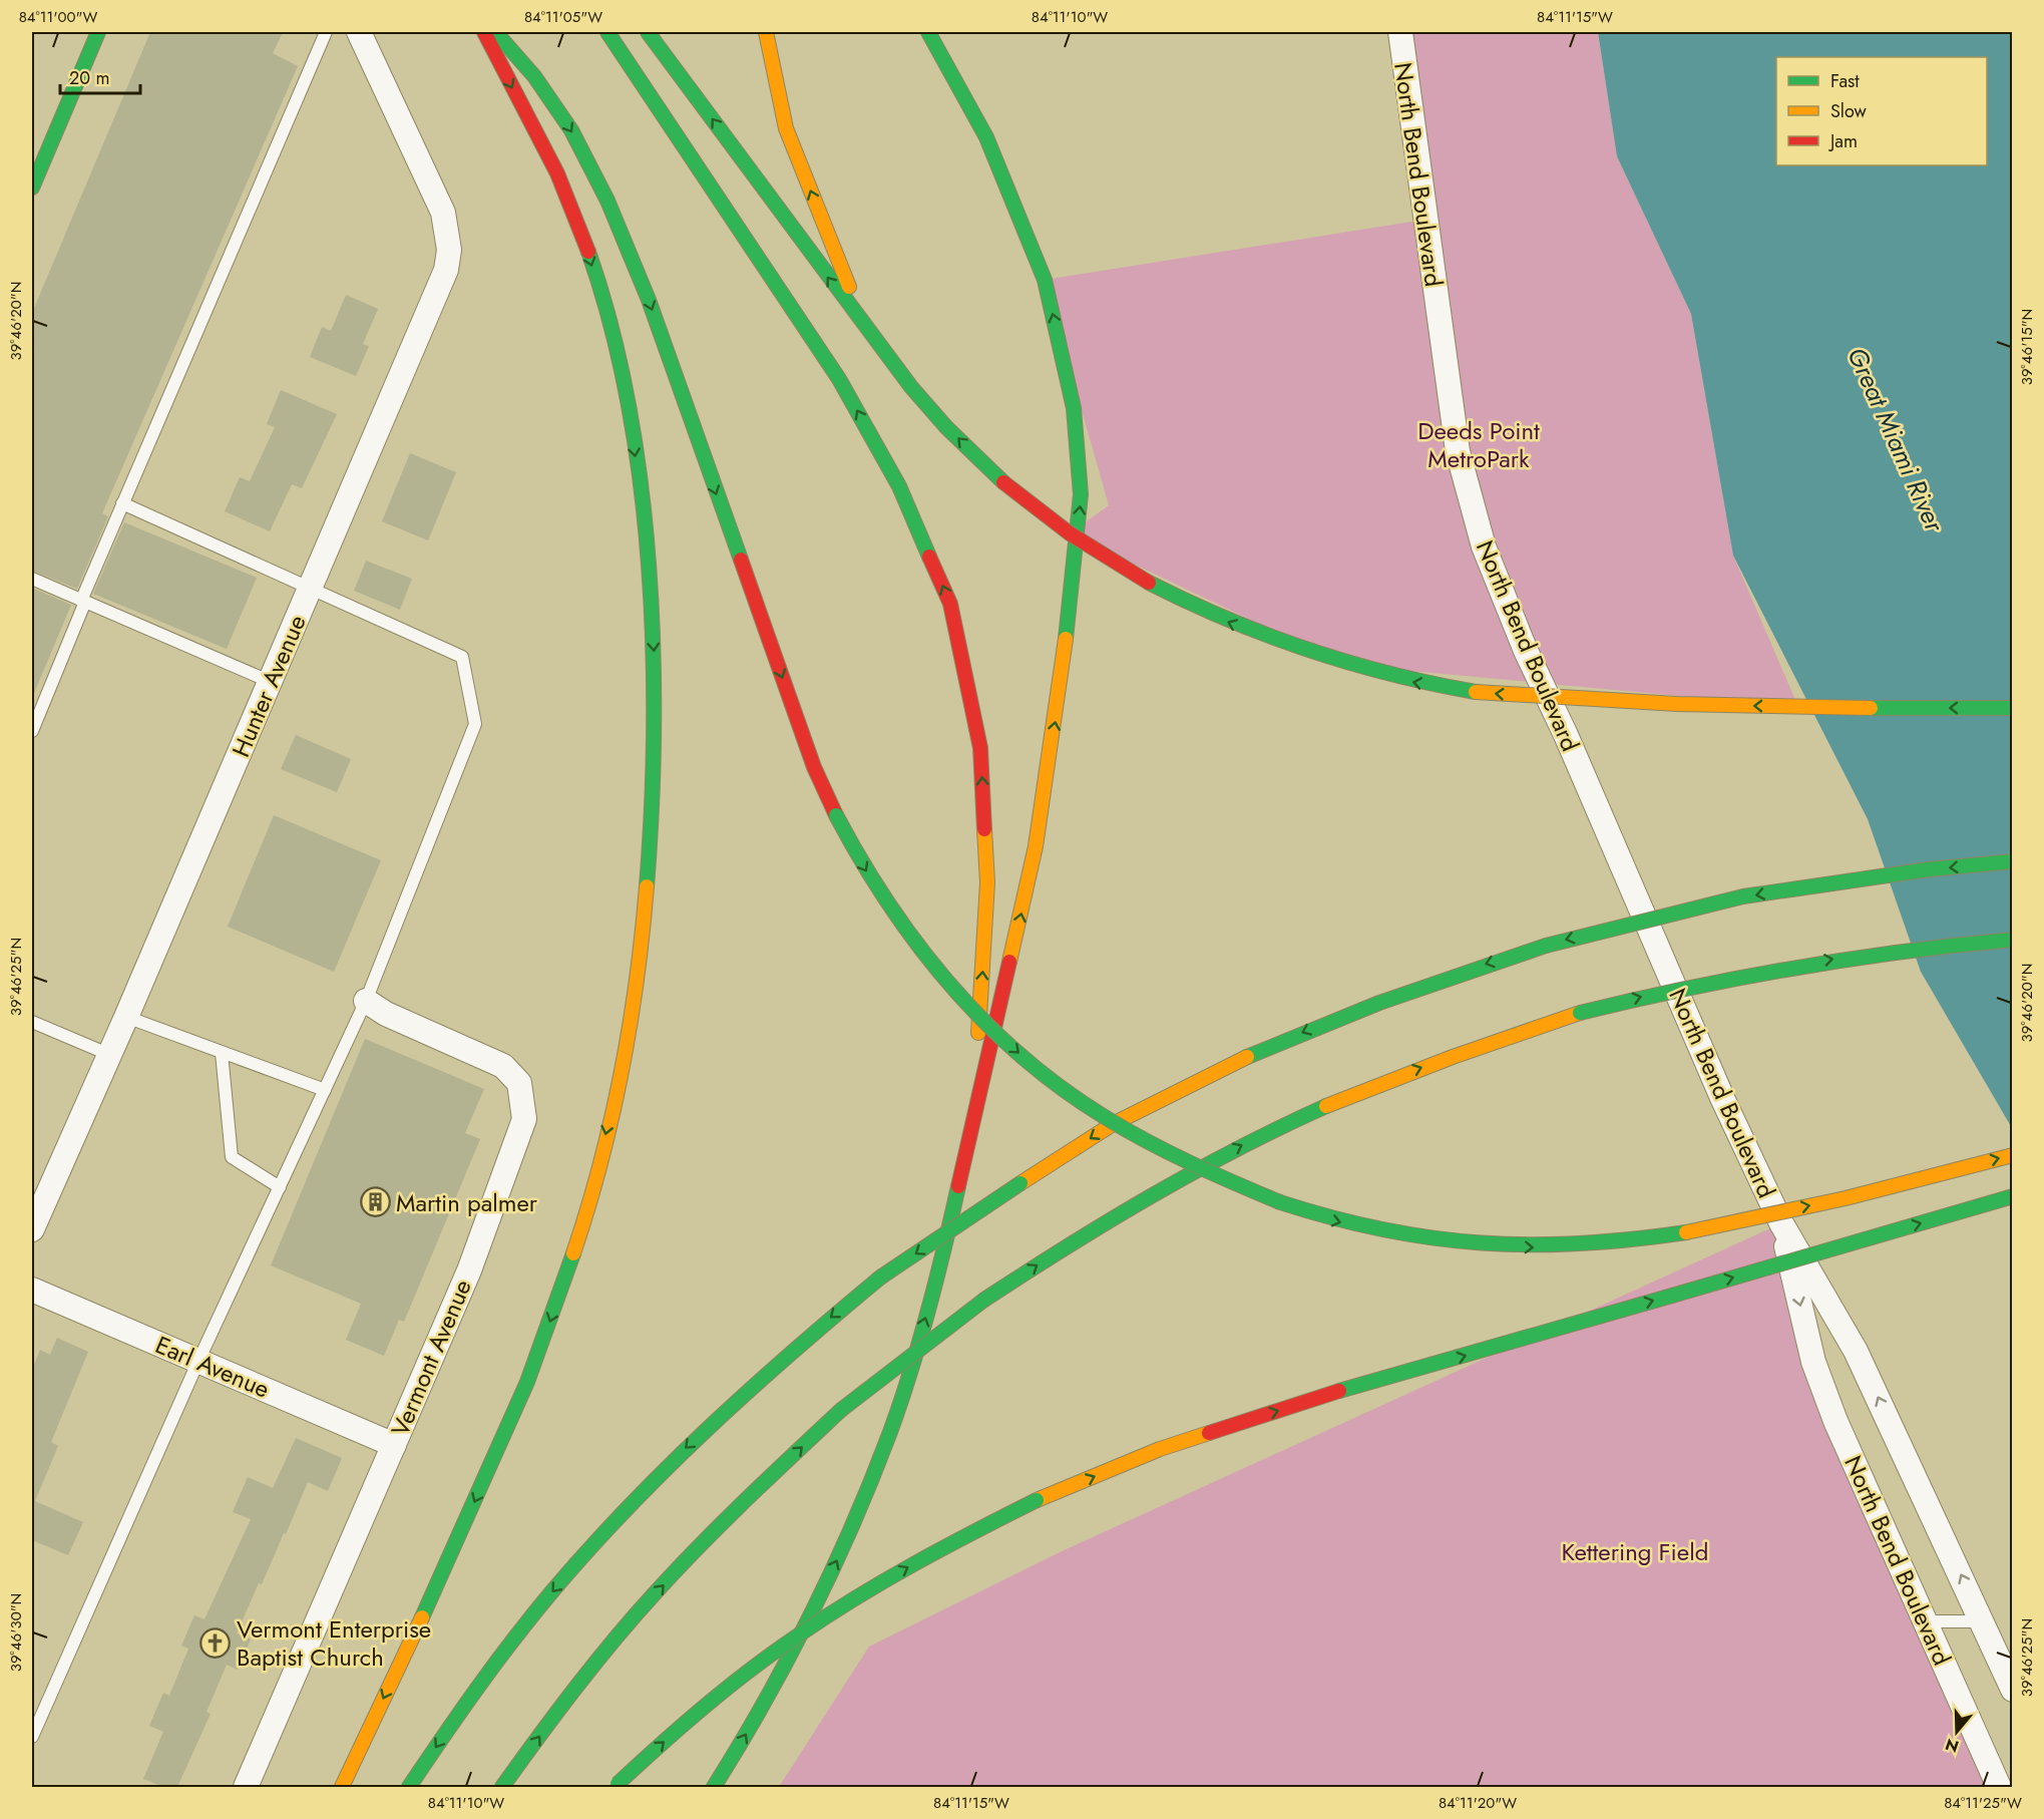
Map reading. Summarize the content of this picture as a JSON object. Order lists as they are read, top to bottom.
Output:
{
  "streets": {
    "street": [
      "North Bend Boulevard",
      "Hunter Avenue",
      "Vermont Avenue",
      "Earl Avenue"
    ]
  },
  "crossings": [
    ["Vermont Avenue", "Earl Avenue"]
  ],
  "water": ["Great Miami River"],
  "parks": ["Deeds Point MetroPark", "Kettering Field"],
  "places": {
    "building": ["Martin palmer"],
    "church": ["Vermont Enterprise Baptist Church"]
  },
  "legend": ["Fast", "Slow", "Jam"],
  "scale_bar": "20 m",
  "north": "bottom",
  "coordinates": [
    "84°11'00\"W",
    "84°11'05\"W",
    "84°11'10\"W",
    "84°11'15\"W",
    "39°46'20\"N",
    "39°46'15\"N",
    "39°46'25\"N",
    "39°46'30\"N",
    "84°11'20\"W",
    "84°11'25\"W"
  ]
}
